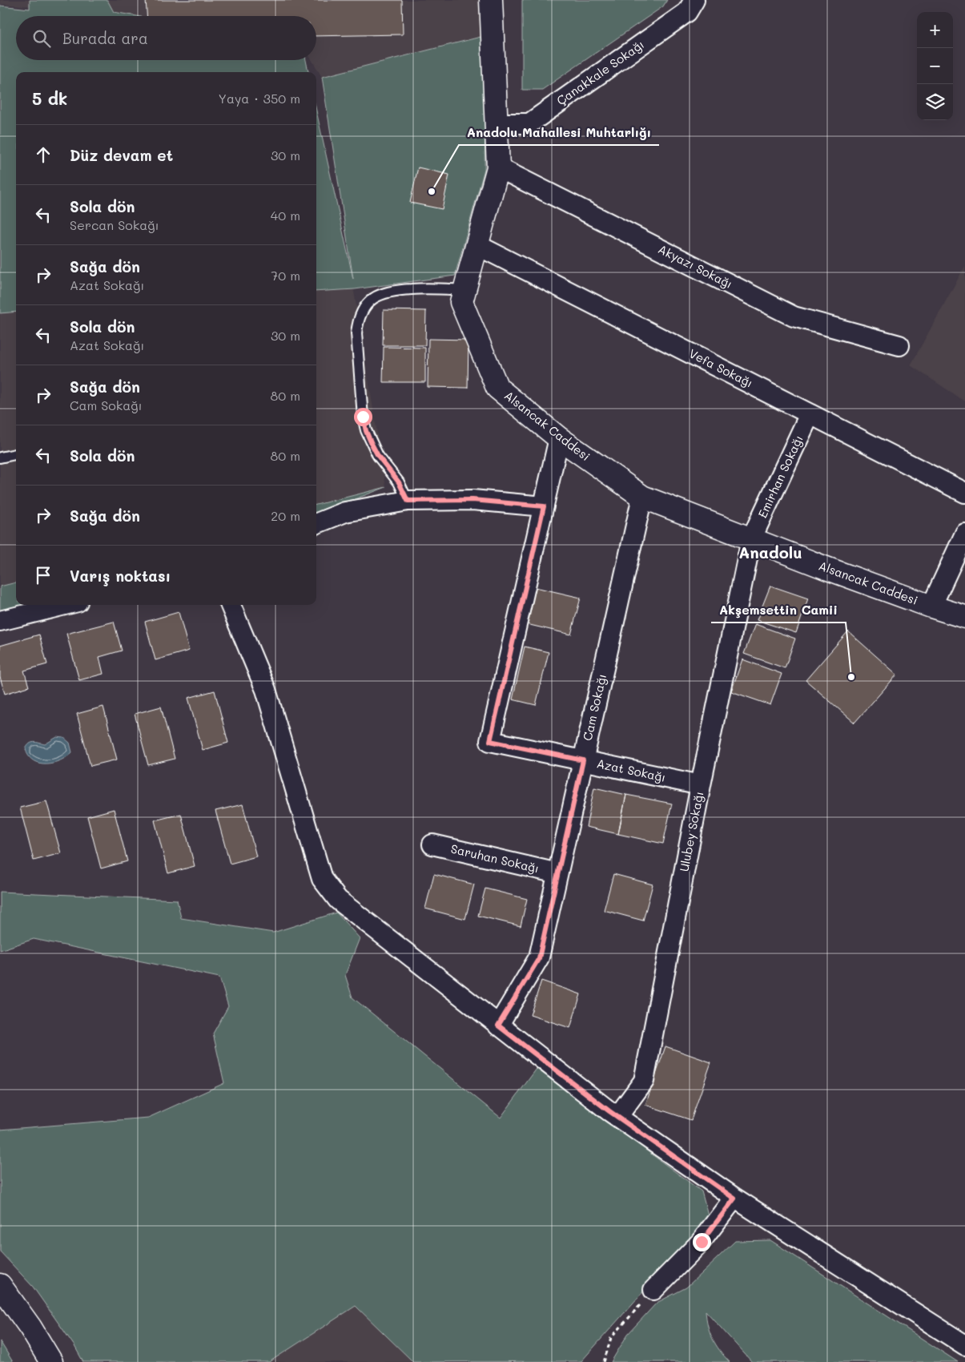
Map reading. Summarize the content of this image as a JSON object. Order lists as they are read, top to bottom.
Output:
{
  "streets": {
    "street": [
      "Çanakkale Sokağı",
      "Akyazı Sokağı",
      "Vefa Sokağı",
      "Alsancak Caddesi",
      "Emirhan Sokağı",
      "Cam Sokağı",
      "Azat Sokağı",
      "Ulubey Sokağı",
      "Saruhan Sokağı"
    ]
  },
  "crossings": [
    ["Çanakkale Sokağı", "Alsancak Caddesi"],
    ["Akyazı Sokağı", "Alsancak Caddesi"],
    ["Vefa Sokağı", "Alsancak Caddesi"],
    ["Vefa Sokağı", "Emirhan Sokağı"],
    ["Alsancak Caddesi", "Emirhan Sokağı"],
    ["Alsancak Caddesi", "Cam Sokağı"],
    ["Alsancak Caddesi", "Azat Sokağı"],
    ["Alsancak Caddesi", "Ulubey Sokağı"],
    ["Emirhan Sokağı", "Ulubey Sokağı"],
    ["Cam Sokağı", "Azat Sokağı"],
    ["Cam Sokağı", "Saruhan Sokağı"],
    ["Azat Sokağı", "Ulubey Sokağı"]
  ],
  "districts": ["Anadolu"],
  "places": ["Anadolu Mahallesi Muhtarlığı", "Akşemsettin Camii"],
  "page": {
    "map_buttons": ["+", "−"],
    "search": "Burada ara",
    "heading": ["5 dk", "Yaya · 350 m"],
    "list": [
      ["Düz devam et", "30 m"],
      ["Sola dön", "Sercan Sokağı", "40 m"],
      ["Sağa dön", "Azat Sokağı", "70 m"],
      ["Sola dön", "Azat Sokağı", "30 m"],
      ["Sağa dön", "Cam Sokağı", "80 m"],
      ["Sola dön", "80 m"],
      ["Sağa dön", "20 m"],
      "Varış noktası"
    ]
  }
}
